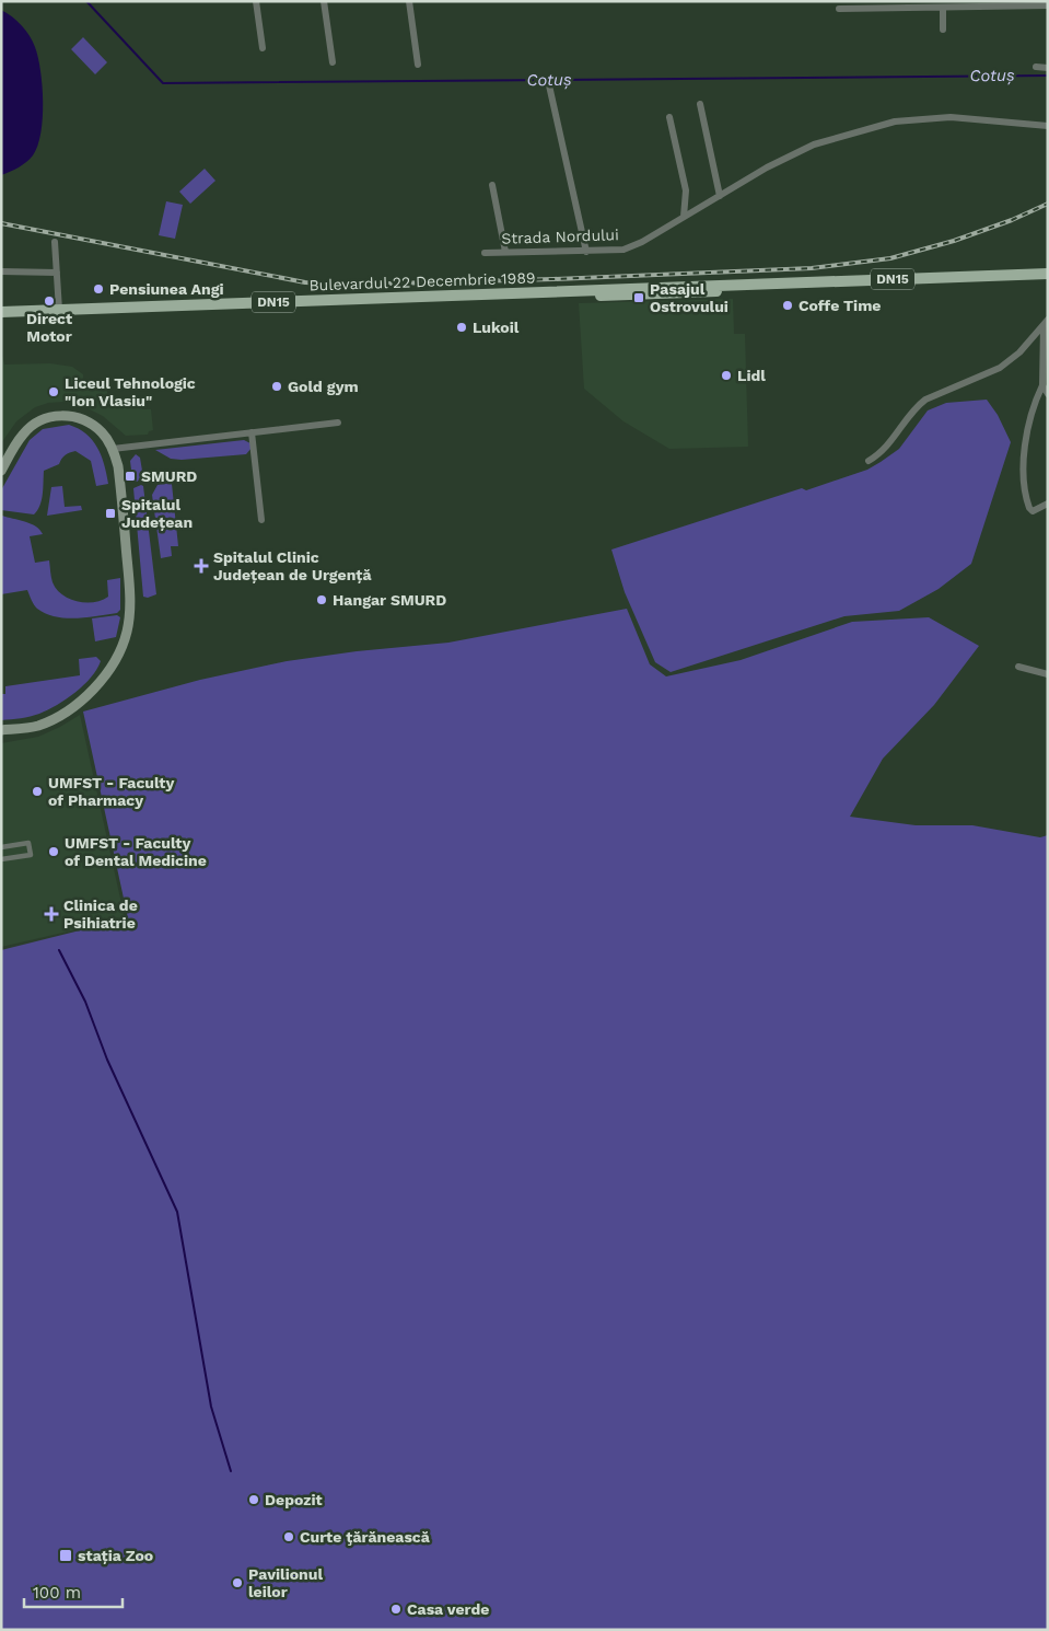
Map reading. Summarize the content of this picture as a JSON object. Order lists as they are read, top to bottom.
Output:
{
  "streets": {
    "main road": ["DN15", "Bulevardul 22 Decembrie 1989"],
    "street": ["Strada Nordului"]
  },
  "water": ["Cotuș"],
  "places": {
    "other": [
      "Pensiunea Angi",
      "Direct Motor",
      "Coffe Time",
      "Lukoil",
      "Lidl",
      "Gold gym",
      "Liceul Tehnologic \"Ion Vlasiu\"",
      "Hangar SMURD",
      "UMFST - Faculty of Pharmacy",
      "UMFST - Faculty of Dental Medicine",
      "Depozit",
      "Curte ţărănească",
      "Pavilionul leilor",
      "Casa verde"
    ],
    "transit": [
      "Pasajul Ostrovului",
      "SMURD",
      "Spitalul Județean",
      "stația Zoo"
    ],
    "health": ["Spitalul Clinic Județean de Urgență", "Clinica de Psihiatrie"]
  },
  "scale_bar": "100 m"
}
